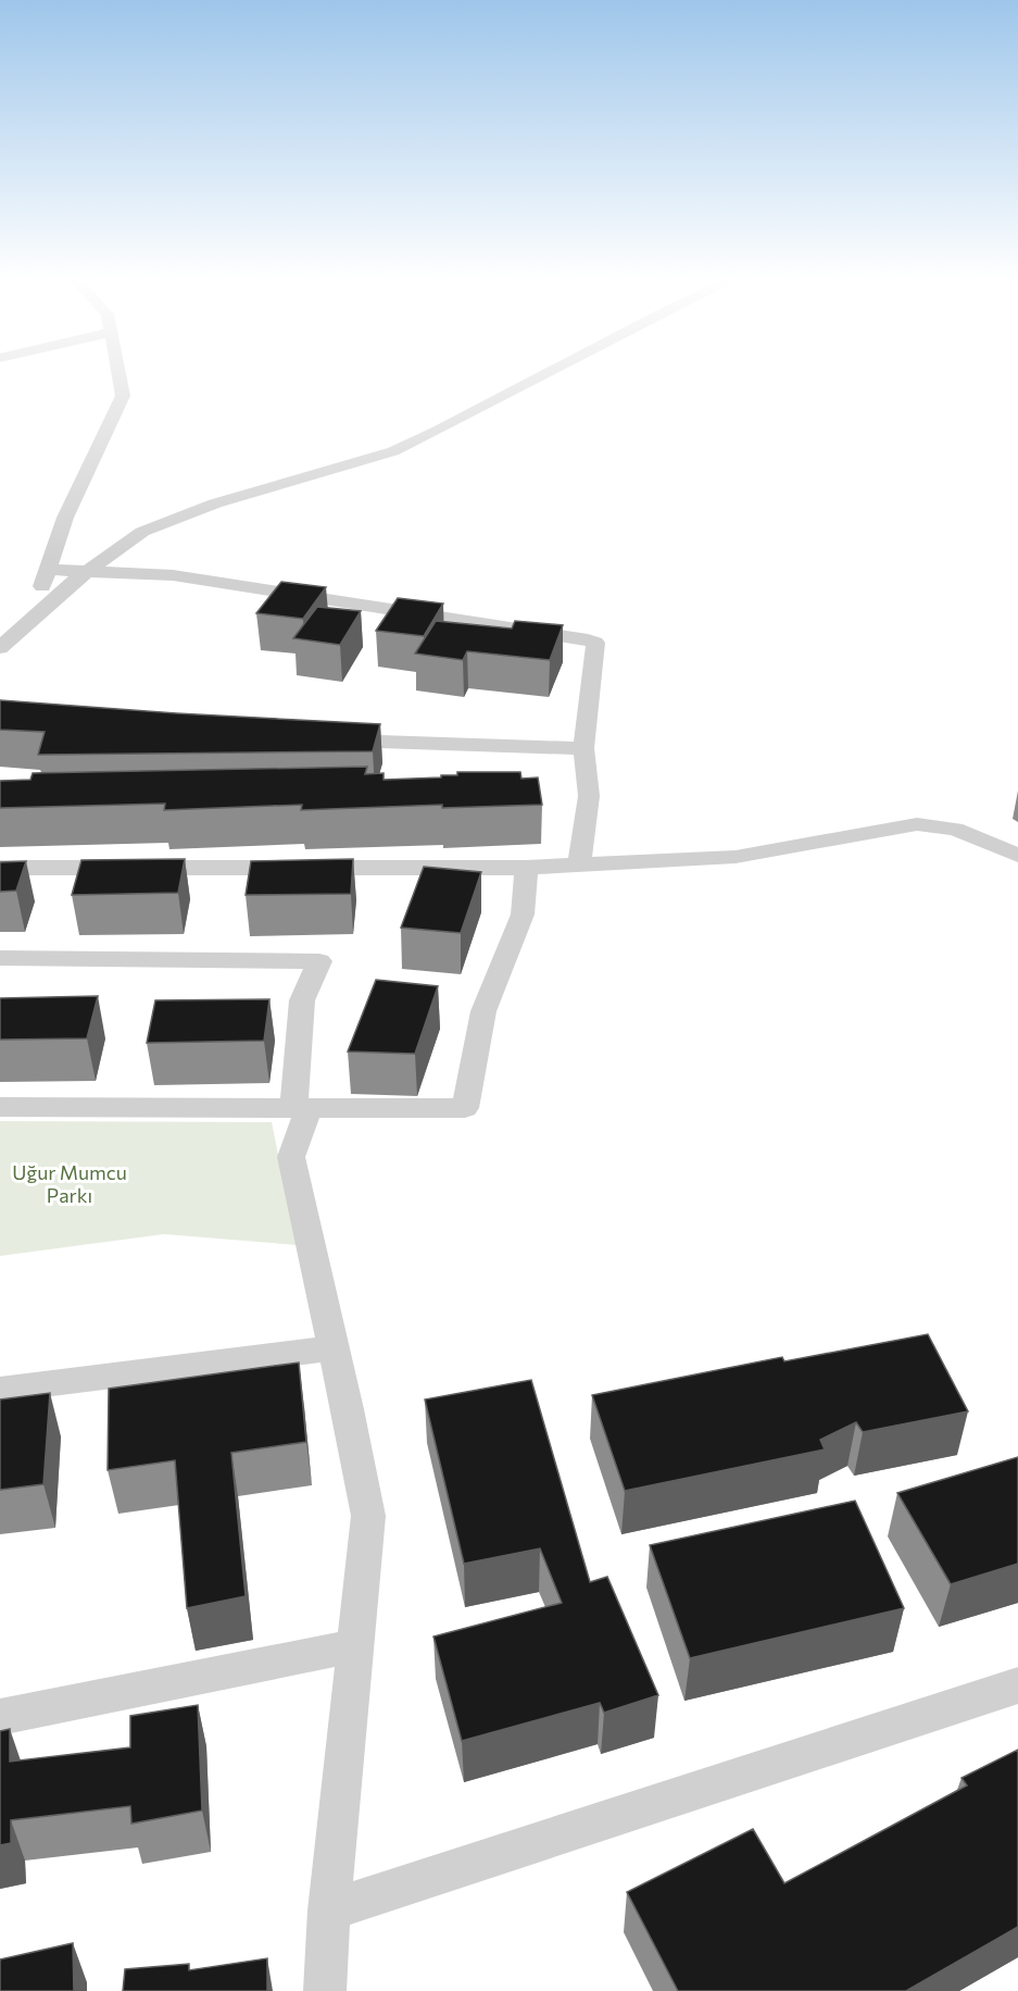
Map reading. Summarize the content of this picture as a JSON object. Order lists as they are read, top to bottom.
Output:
{
  "parks": ["Uğur Mumcu Parkı"]
}
